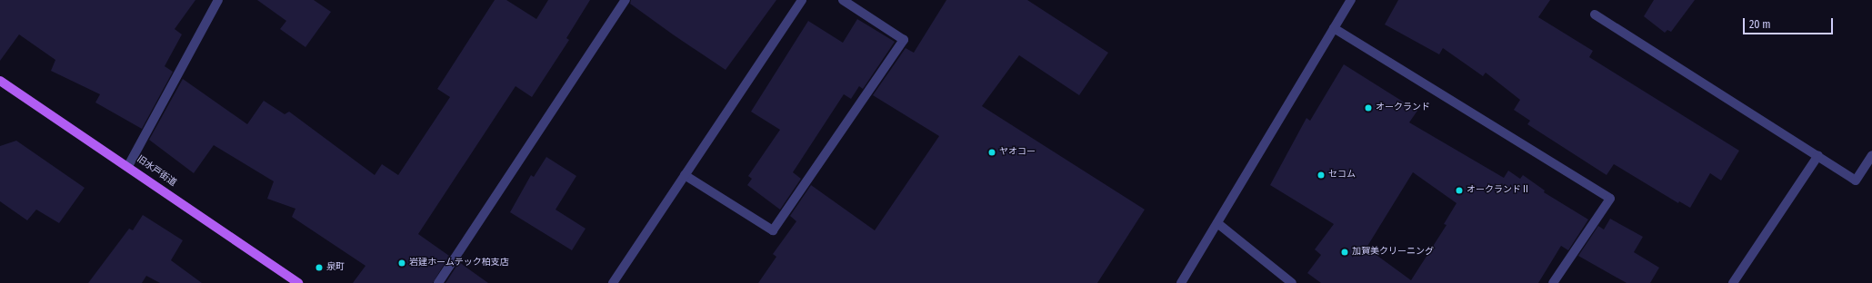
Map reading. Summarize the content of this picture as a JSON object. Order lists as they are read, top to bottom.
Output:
{
  "streets": {
    "main road": ["旧水戸街道"]
  },
  "places": [
    "オークランド",
    "ヤオコー",
    "セコム",
    "オークランドⅡ",
    "加賀美クリーニング",
    "岩建ホームテック柏支店",
    "泉町"
  ],
  "scale_bar": "20 m"
}
